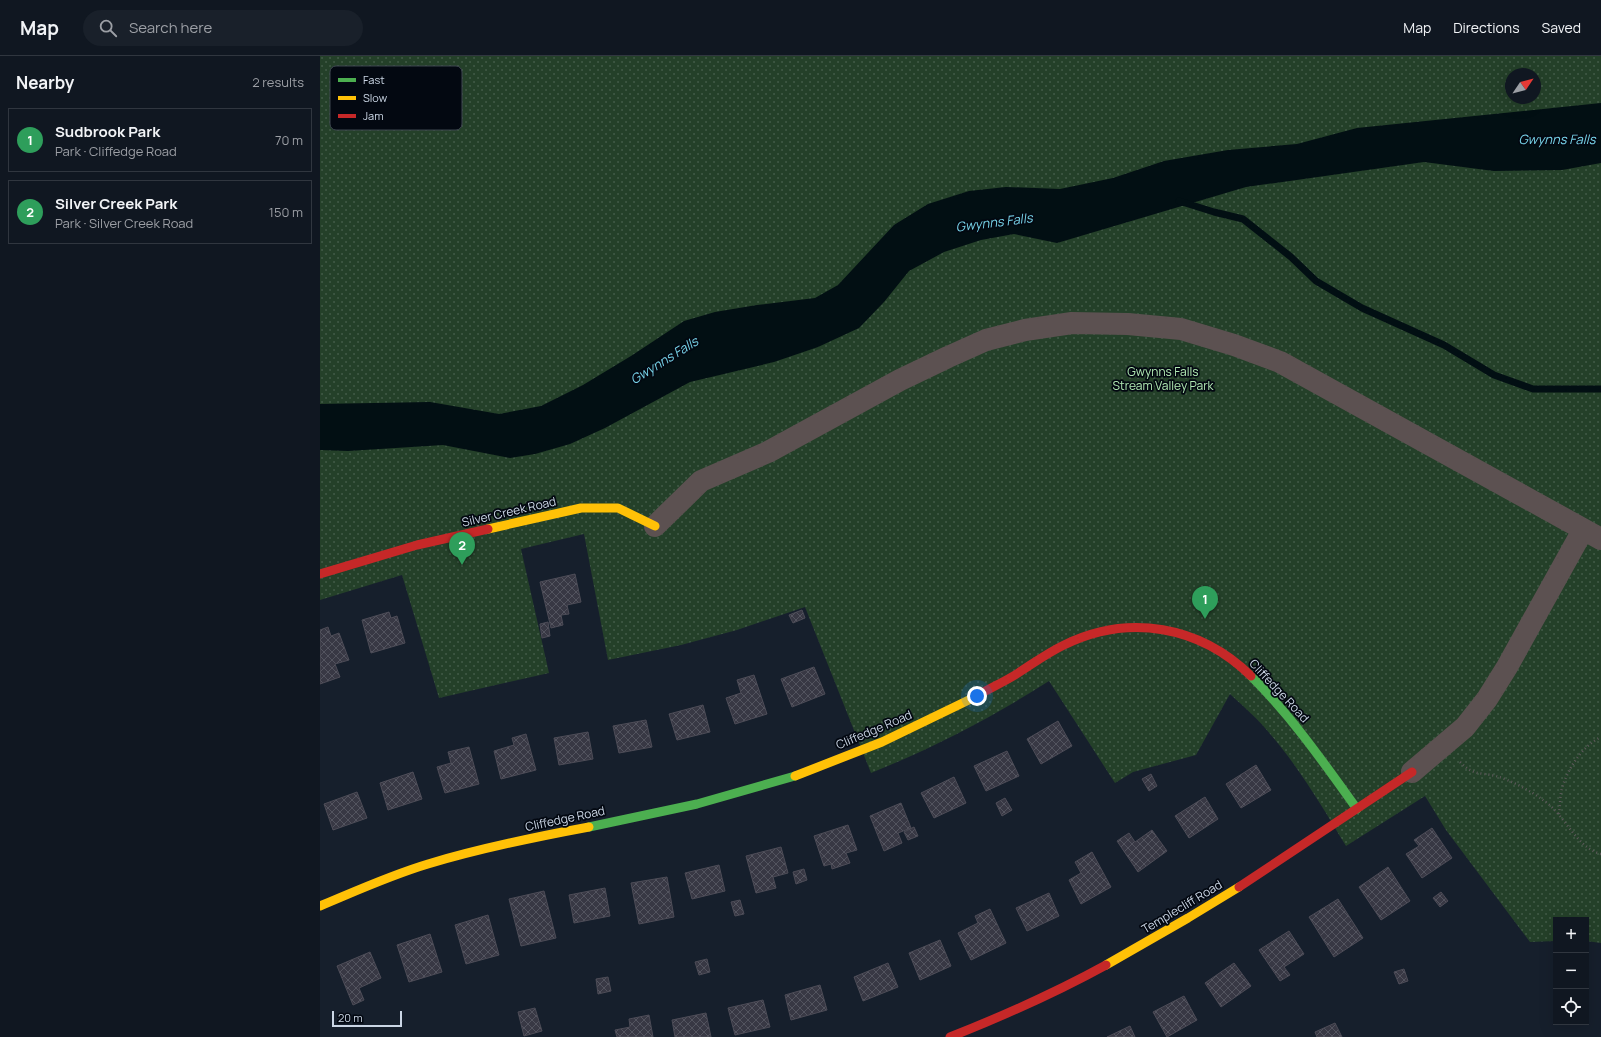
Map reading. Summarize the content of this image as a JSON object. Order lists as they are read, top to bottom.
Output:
{
  "streets": {
    "street": ["Silver Creek Road", "Cliffedge Road", "Templecliff Road"]
  },
  "crossings": [
    ["Cliffedge Road", "Templecliff Road"]
  ],
  "water": ["Gwynns Falls"],
  "parks": ["Gwynns Falls Stream Valley Park"],
  "legend": ["Fast", "Slow", "Jam"],
  "scale_bar": "20 m",
  "north": "top right",
  "page": {
    "header": "Map",
    "search": "Search here",
    "nav": ["Map", "Directions", "Saved"],
    "heading": ["Nearby", "2 results"],
    "list": [
      {
        "mark": "1",
        "name": "Sudbrook Park",
        "note": "Park · Cliffedge Road",
        "value": "70 m"
      },
      {
        "mark": "2",
        "name": "Silver Creek Park",
        "note": "Park · Silver Creek Road",
        "value": "150 m"
      }
    ],
    "pins": ["2", "1"],
    "map_buttons": ["+", "−"],
    "scale": "20 m"
  }
}
